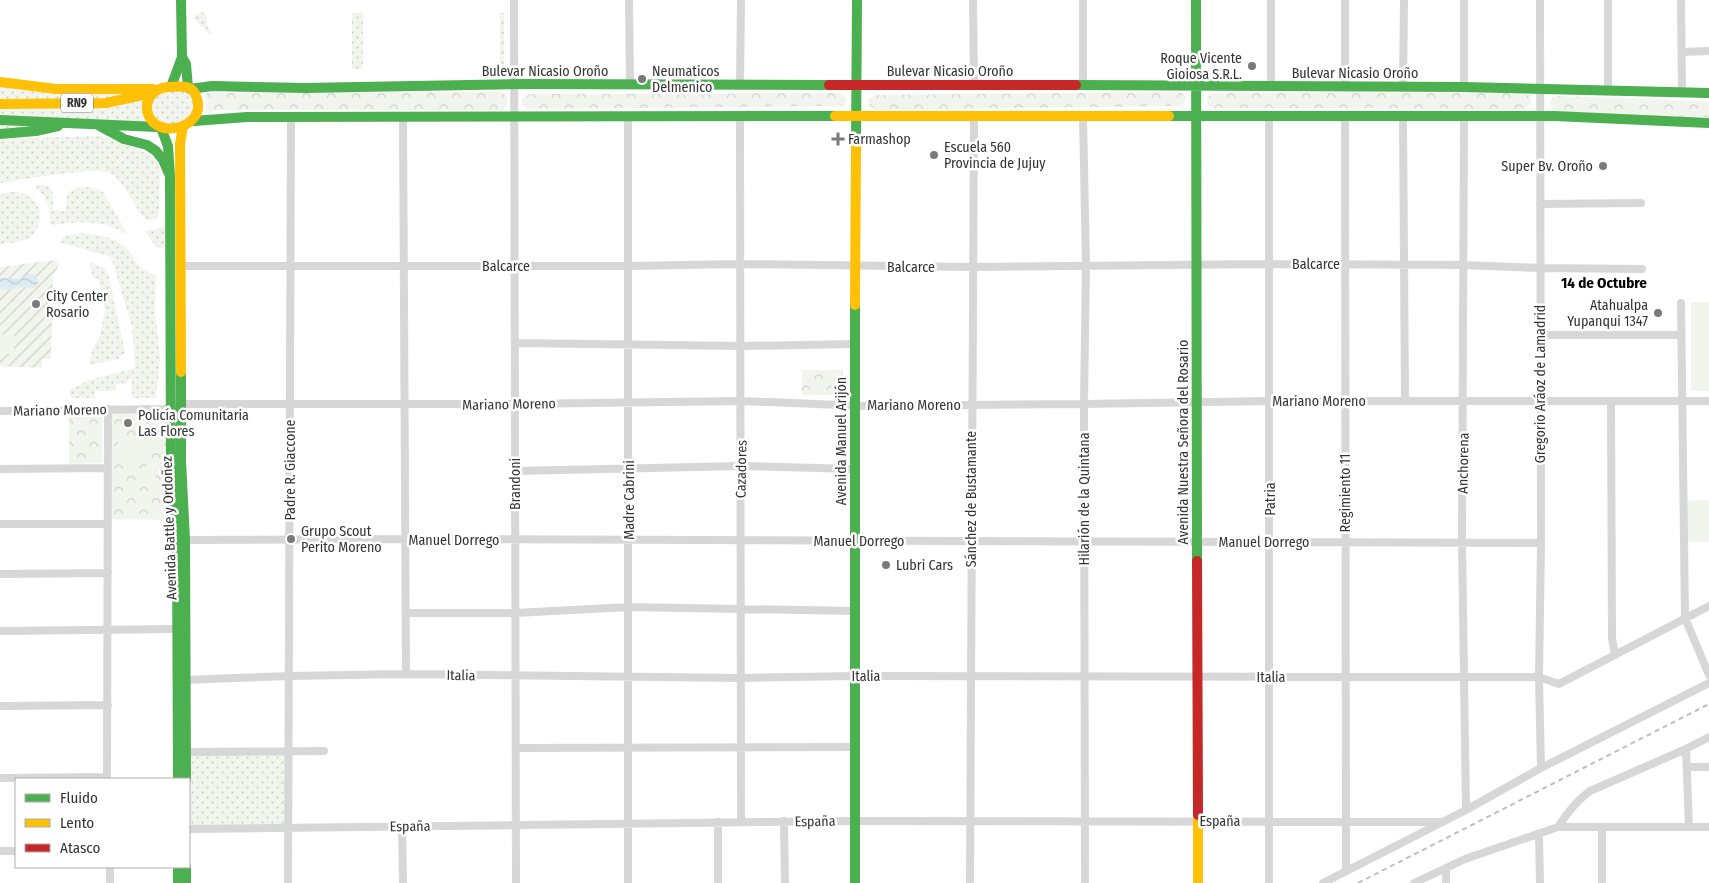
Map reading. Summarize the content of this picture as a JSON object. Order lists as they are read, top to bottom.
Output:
{
  "streets": {
    "main road": [
      "Bulevar Nicasio Oroño",
      "RN9",
      "Avenida Manuel Arijón",
      "Avenida Nuestra Señora del Rosario",
      "Avenida Battle y Ordoñez"
    ],
    "street": [
      "Balcarce",
      "Gregorio Aráoz de Lamadrid",
      "Mariano Moreno",
      "Anchorena",
      "Cazadores",
      "Padre R. Giaccone",
      "Brandoni",
      "Regimiento 11",
      "Sánchez de Bustamante",
      "Hilarión de la Quintana",
      "Patria",
      "Madre Cabrini",
      "Manuel Dorrego",
      "Italia",
      "España"
    ]
  },
  "crossings": [
    ["Bulevar Nicasio Oroño", "RN9"],
    ["Bulevar Nicasio Oroño", "Gregorio Aráoz de Lamadrid"],
    ["Bulevar Nicasio Oroño", "Avenida Manuel Arijón"],
    ["Bulevar Nicasio Oroño", "Avenida Nuestra Señora del Rosario"],
    ["Bulevar Nicasio Oroño", "Brandoni"],
    ["Bulevar Nicasio Oroño", "Avenida Battle y Ordoñez"],
    ["RN9", "Avenida Battle y Ordoñez"],
    ["Balcarce", "Gregorio Aráoz de Lamadrid"],
    ["Balcarce", "Avenida Manuel Arijón"],
    ["Balcarce", "Avenida Nuestra Señora del Rosario"],
    ["Balcarce", "Anchorena"],
    ["Balcarce", "Cazadores"],
    ["Balcarce", "Padre R. Giaccone"],
    ["Balcarce", "Brandoni"],
    ["Balcarce", "Regimiento 11"],
    ["Balcarce", "Sánchez de Bustamante"],
    ["Balcarce", "Hilarión de la Quintana"],
    ["Balcarce", "Patria"],
    ["Balcarce", "Madre Cabrini"],
    ["Balcarce", "Avenida Battle y Ordoñez"],
    ["Gregorio Aráoz de Lamadrid", "Mariano Moreno"],
    ["Gregorio Aráoz de Lamadrid", "Manuel Dorrego"],
    ["Gregorio Aráoz de Lamadrid", "Italia"],
    ["Mariano Moreno", "Avenida Manuel Arijón"],
    ["Mariano Moreno", "Avenida Nuestra Señora del Rosario"],
    ["Mariano Moreno", "Anchorena"],
    ["Mariano Moreno", "Cazadores"],
    ["Mariano Moreno", "Padre R. Giaccone"],
    ["Mariano Moreno", "Brandoni"],
    ["Mariano Moreno", "Regimiento 11"],
    ["Mariano Moreno", "Sánchez de Bustamante"],
    ["Mariano Moreno", "Hilarión de la Quintana"],
    ["Mariano Moreno", "Patria"],
    ["Mariano Moreno", "Madre Cabrini"],
    ["Mariano Moreno", "Avenida Battle y Ordoñez"],
    ["Avenida Manuel Arijón", "Manuel Dorrego"],
    ["Avenida Manuel Arijón", "Italia"],
    ["Avenida Manuel Arijón", "España"],
    ["Avenida Nuestra Señora del Rosario", "Manuel Dorrego"],
    ["Avenida Nuestra Señora del Rosario", "Italia"],
    ["Avenida Nuestra Señora del Rosario", "España"],
    ["Anchorena", "Manuel Dorrego"],
    ["Anchorena", "Italia"],
    ["Cazadores", "Manuel Dorrego"],
    ["Cazadores", "Italia"],
    ["Cazadores", "España"],
    ["Padre R. Giaccone", "Manuel Dorrego"],
    ["Padre R. Giaccone", "Italia"],
    ["Padre R. Giaccone", "España"],
    ["Brandoni", "Manuel Dorrego"],
    ["Brandoni", "Italia"],
    ["Brandoni", "España"],
    ["Regimiento 11", "Manuel Dorrego"],
    ["Regimiento 11", "Italia"],
    ["Regimiento 11", "España"],
    ["Sánchez de Bustamante", "Manuel Dorrego"],
    ["Sánchez de Bustamante", "Italia"],
    ["Sánchez de Bustamante", "España"],
    ["Hilarión de la Quintana", "Manuel Dorrego"],
    ["Hilarión de la Quintana", "Italia"],
    ["Hilarión de la Quintana", "España"],
    ["Patria", "Manuel Dorrego"],
    ["Patria", "Italia"],
    ["Patria", "España"],
    ["Madre Cabrini", "Manuel Dorrego"],
    ["Madre Cabrini", "Italia"],
    ["Madre Cabrini", "España"],
    ["Avenida Battle y Ordoñez", "Manuel Dorrego"],
    ["Avenida Battle y Ordoñez", "Italia"]
  ],
  "districts": ["14 de Octubre"],
  "places": {
    "other": [
      "Roque Vicente Gioiosa S.R.L.",
      "Neumaticos Delmenico",
      "Escuela 560 Provincia de Jujuy",
      "Super Bv. Oroño",
      "City Center Rosario",
      "Atahualpa Yupanqui 1347",
      "Policía Comunitaria Las Flores",
      "Grupo Scout Perito Moreno",
      "Lubri Cars"
    ],
    "health": ["Farmashop"]
  },
  "legend": ["Fluido", "Lento", "Atasco"]
}
